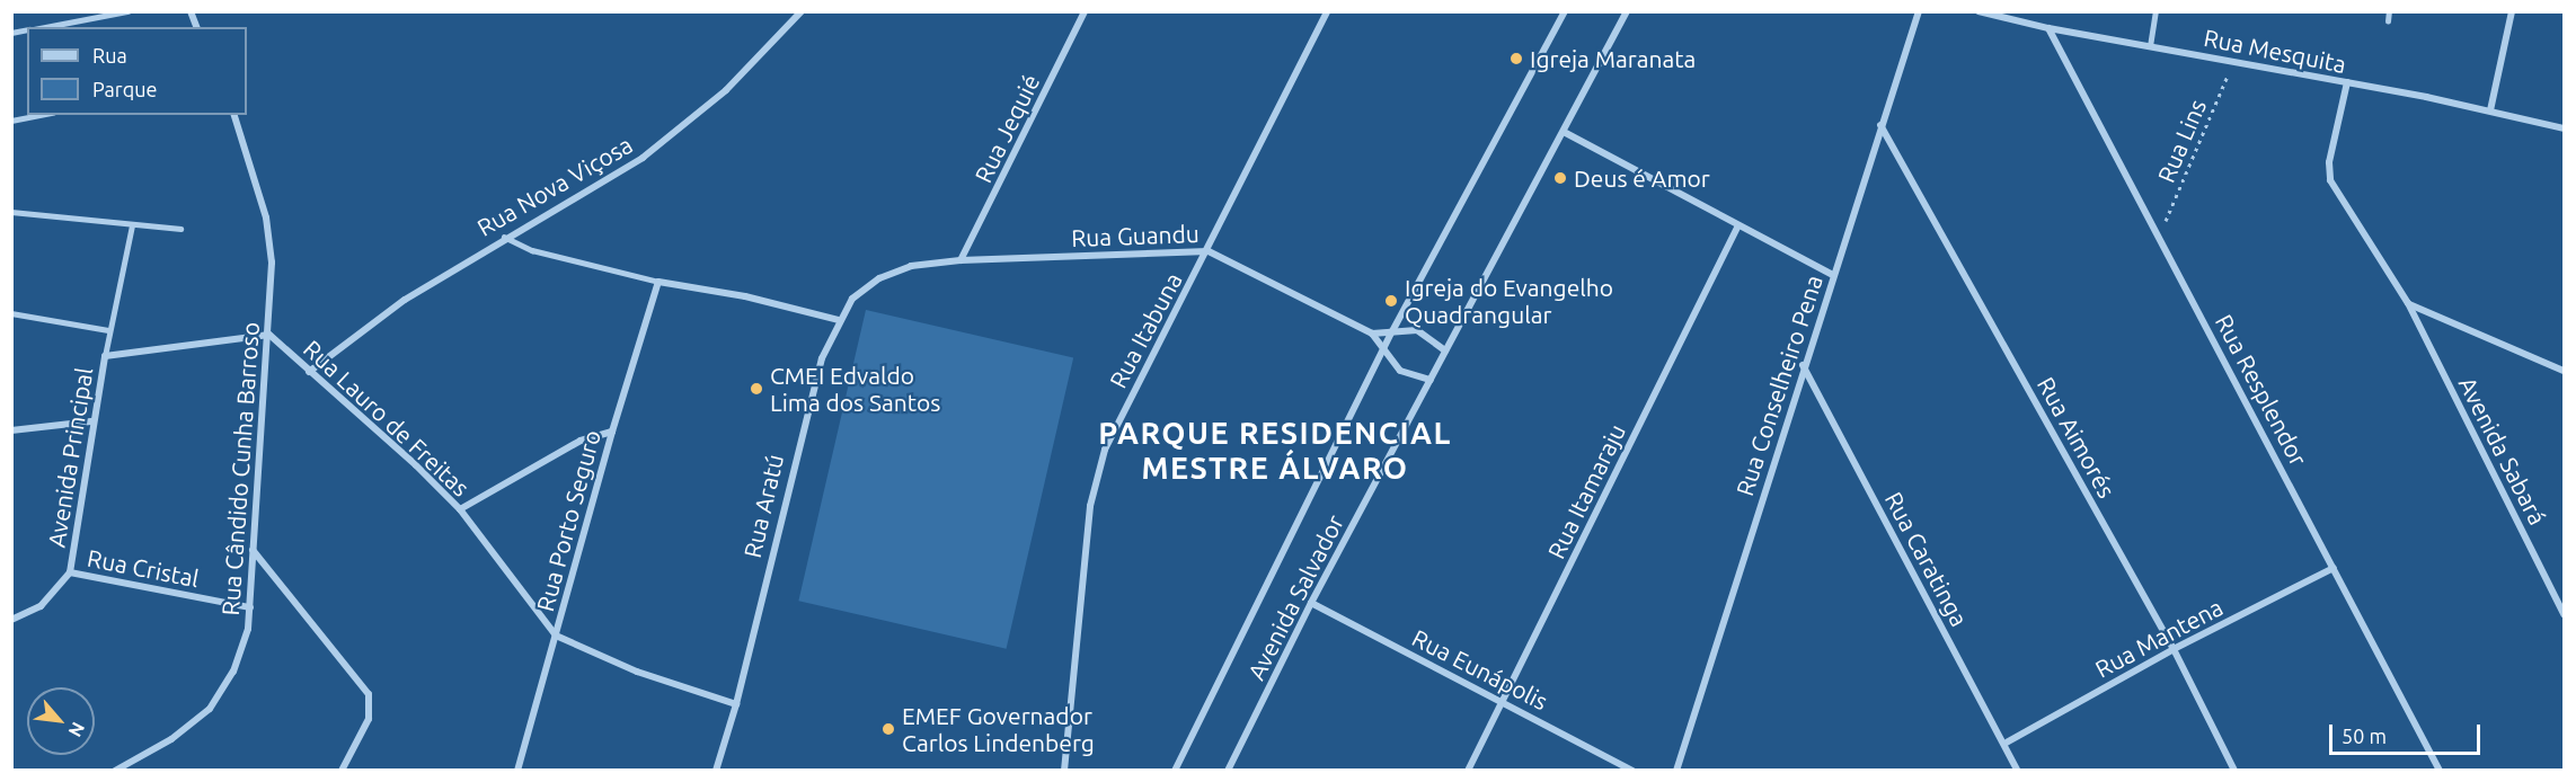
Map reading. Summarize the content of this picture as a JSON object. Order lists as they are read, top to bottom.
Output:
{
  "streets": {
    "street": [
      "Rua Mesquita",
      "Rua Jequié",
      "Rua Nova Viçosa",
      "Rua Guandu",
      "Rua Itabuna",
      "Rua Conselheiro Pena",
      "Rua Resplendor",
      "Rua Lauro de Freitas",
      "Rua Aimorés",
      "Avenida Sabará",
      "Avenida Principal",
      "Rua Cândido Cunha Barroso",
      "Rua Itamaraju",
      "Rua Aratú",
      "Rua Porto Seguro",
      "Rua Caratinga",
      "Rua Cristal",
      "Avenida Salvador",
      "Rua Mantena",
      "Rua Eunápolis"
    ],
    "path": ["Rua Lins"]
  },
  "crossings": [
    ["Rua Mesquita", "Rua Lins"],
    ["Rua Mesquita", "Rua Resplendor"],
    ["Rua Mesquita", "Avenida Sabará"],
    ["Rua Jequié", "Rua Guandu"],
    ["Rua Jequié", "Rua Aratú"],
    ["Rua Lins", "Rua Resplendor"],
    ["Rua Nova Viçosa", "Rua Lauro de Freitas"],
    ["Rua Guandu", "Rua Itabuna"],
    ["Rua Guandu", "Rua Aratú"],
    ["Rua Conselheiro Pena", "Rua Aimorés"],
    ["Rua Conselheiro Pena", "Rua Caratinga"],
    ["Rua Resplendor", "Rua Mantena"],
    ["Rua Lauro de Freitas", "Avenida Principal"],
    ["Rua Lauro de Freitas", "Rua Cândido Cunha Barroso"],
    ["Rua Lauro de Freitas", "Rua Aratú"],
    ["Rua Lauro de Freitas", "Rua Porto Seguro"],
    ["Rua Aimorés", "Rua Mantena"],
    ["Avenida Principal", "Rua Cândido Cunha Barroso"],
    ["Avenida Principal", "Rua Cristal"],
    ["Rua Cândido Cunha Barroso", "Rua Cristal"],
    ["Rua Itamaraju", "Rua Eunápolis"],
    ["Rua Caratinga", "Rua Mantena"],
    ["Avenida Salvador", "Rua Eunápolis"]
  ],
  "districts": ["PARQUE RESIDENCIAL MESTRE ÁLVARO"],
  "places": [
    "Igreja Maranata",
    "Deus é Amor",
    "Igreja do Evangelho Quadrangular",
    "CMEI Edvaldo Lima dos Santos",
    "EMEF Governador Carlos Lindenberg"
  ],
  "legend": ["Rua", "Parque"],
  "scale_bar": "50 m",
  "north": "bottom right"
}
